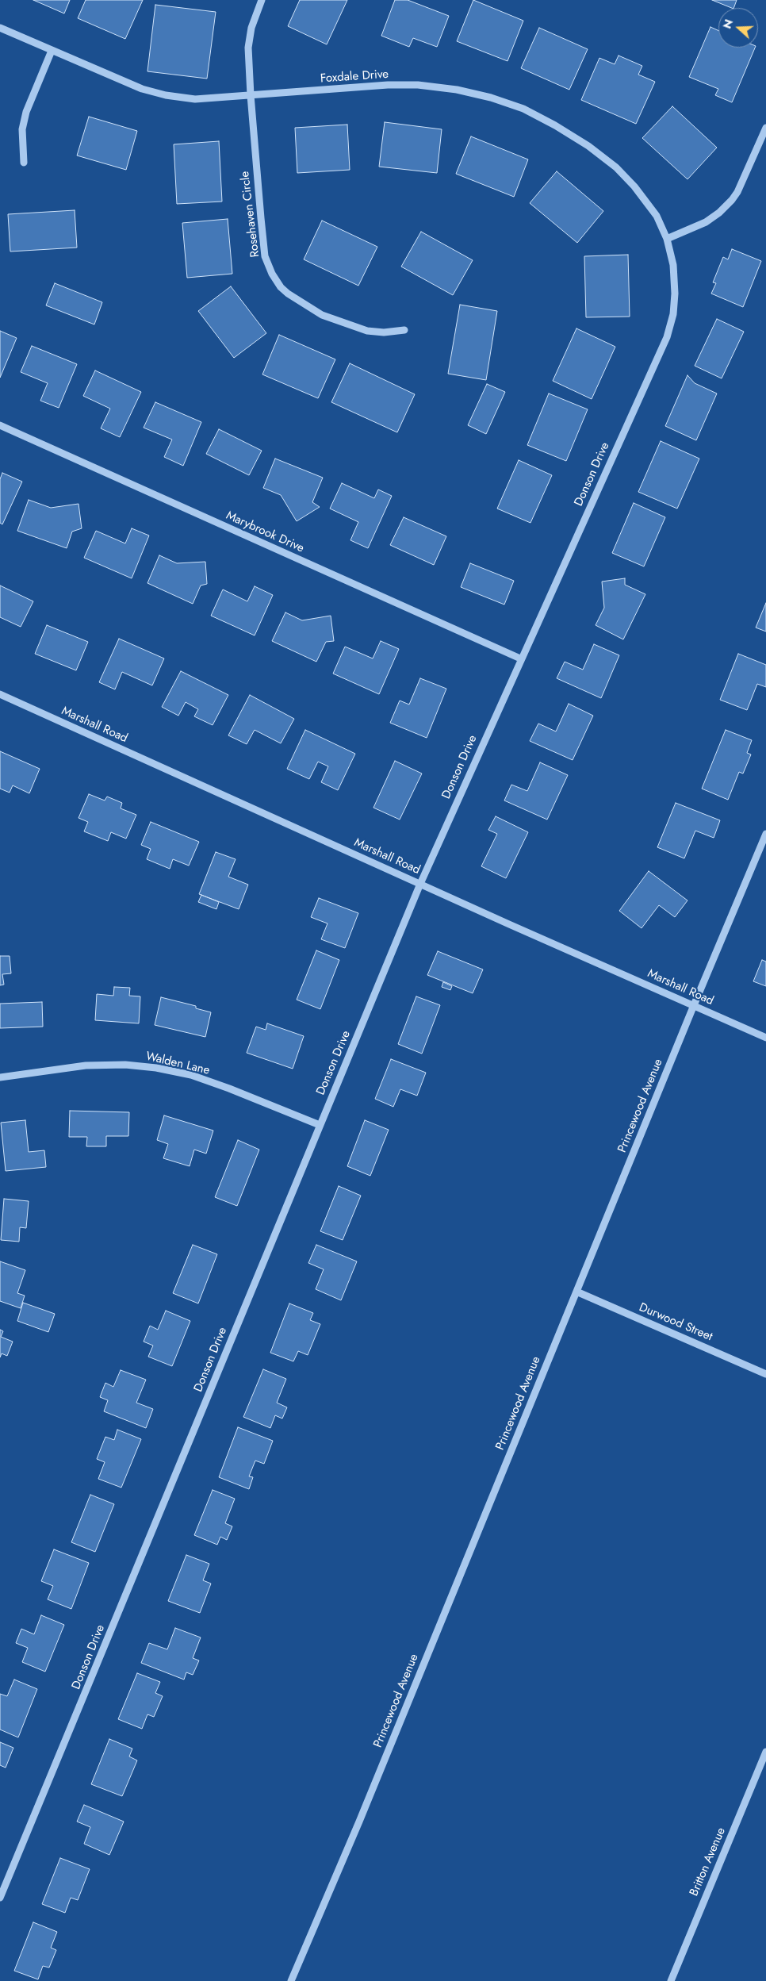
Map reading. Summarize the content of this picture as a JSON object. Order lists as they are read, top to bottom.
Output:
{
  "streets": {
    "street": [
      "Foxdale Drive",
      "Rosehaven Circle",
      "Donson Drive",
      "Marybrook Drive",
      "Marshall Road",
      "Walden Lane",
      "Princewood Avenue",
      "Durwood Street",
      "Britton Avenue"
    ]
  },
  "crossings": [
    ["Foxdale Drive", "Rosehaven Circle"],
    ["Foxdale Drive", "Donson Drive"],
    ["Donson Drive", "Marybrook Drive"],
    ["Donson Drive", "Marshall Road"],
    ["Donson Drive", "Walden Lane"],
    ["Marshall Road", "Princewood Avenue"],
    ["Princewood Avenue", "Durwood Street"]
  ],
  "north": "left"
}
